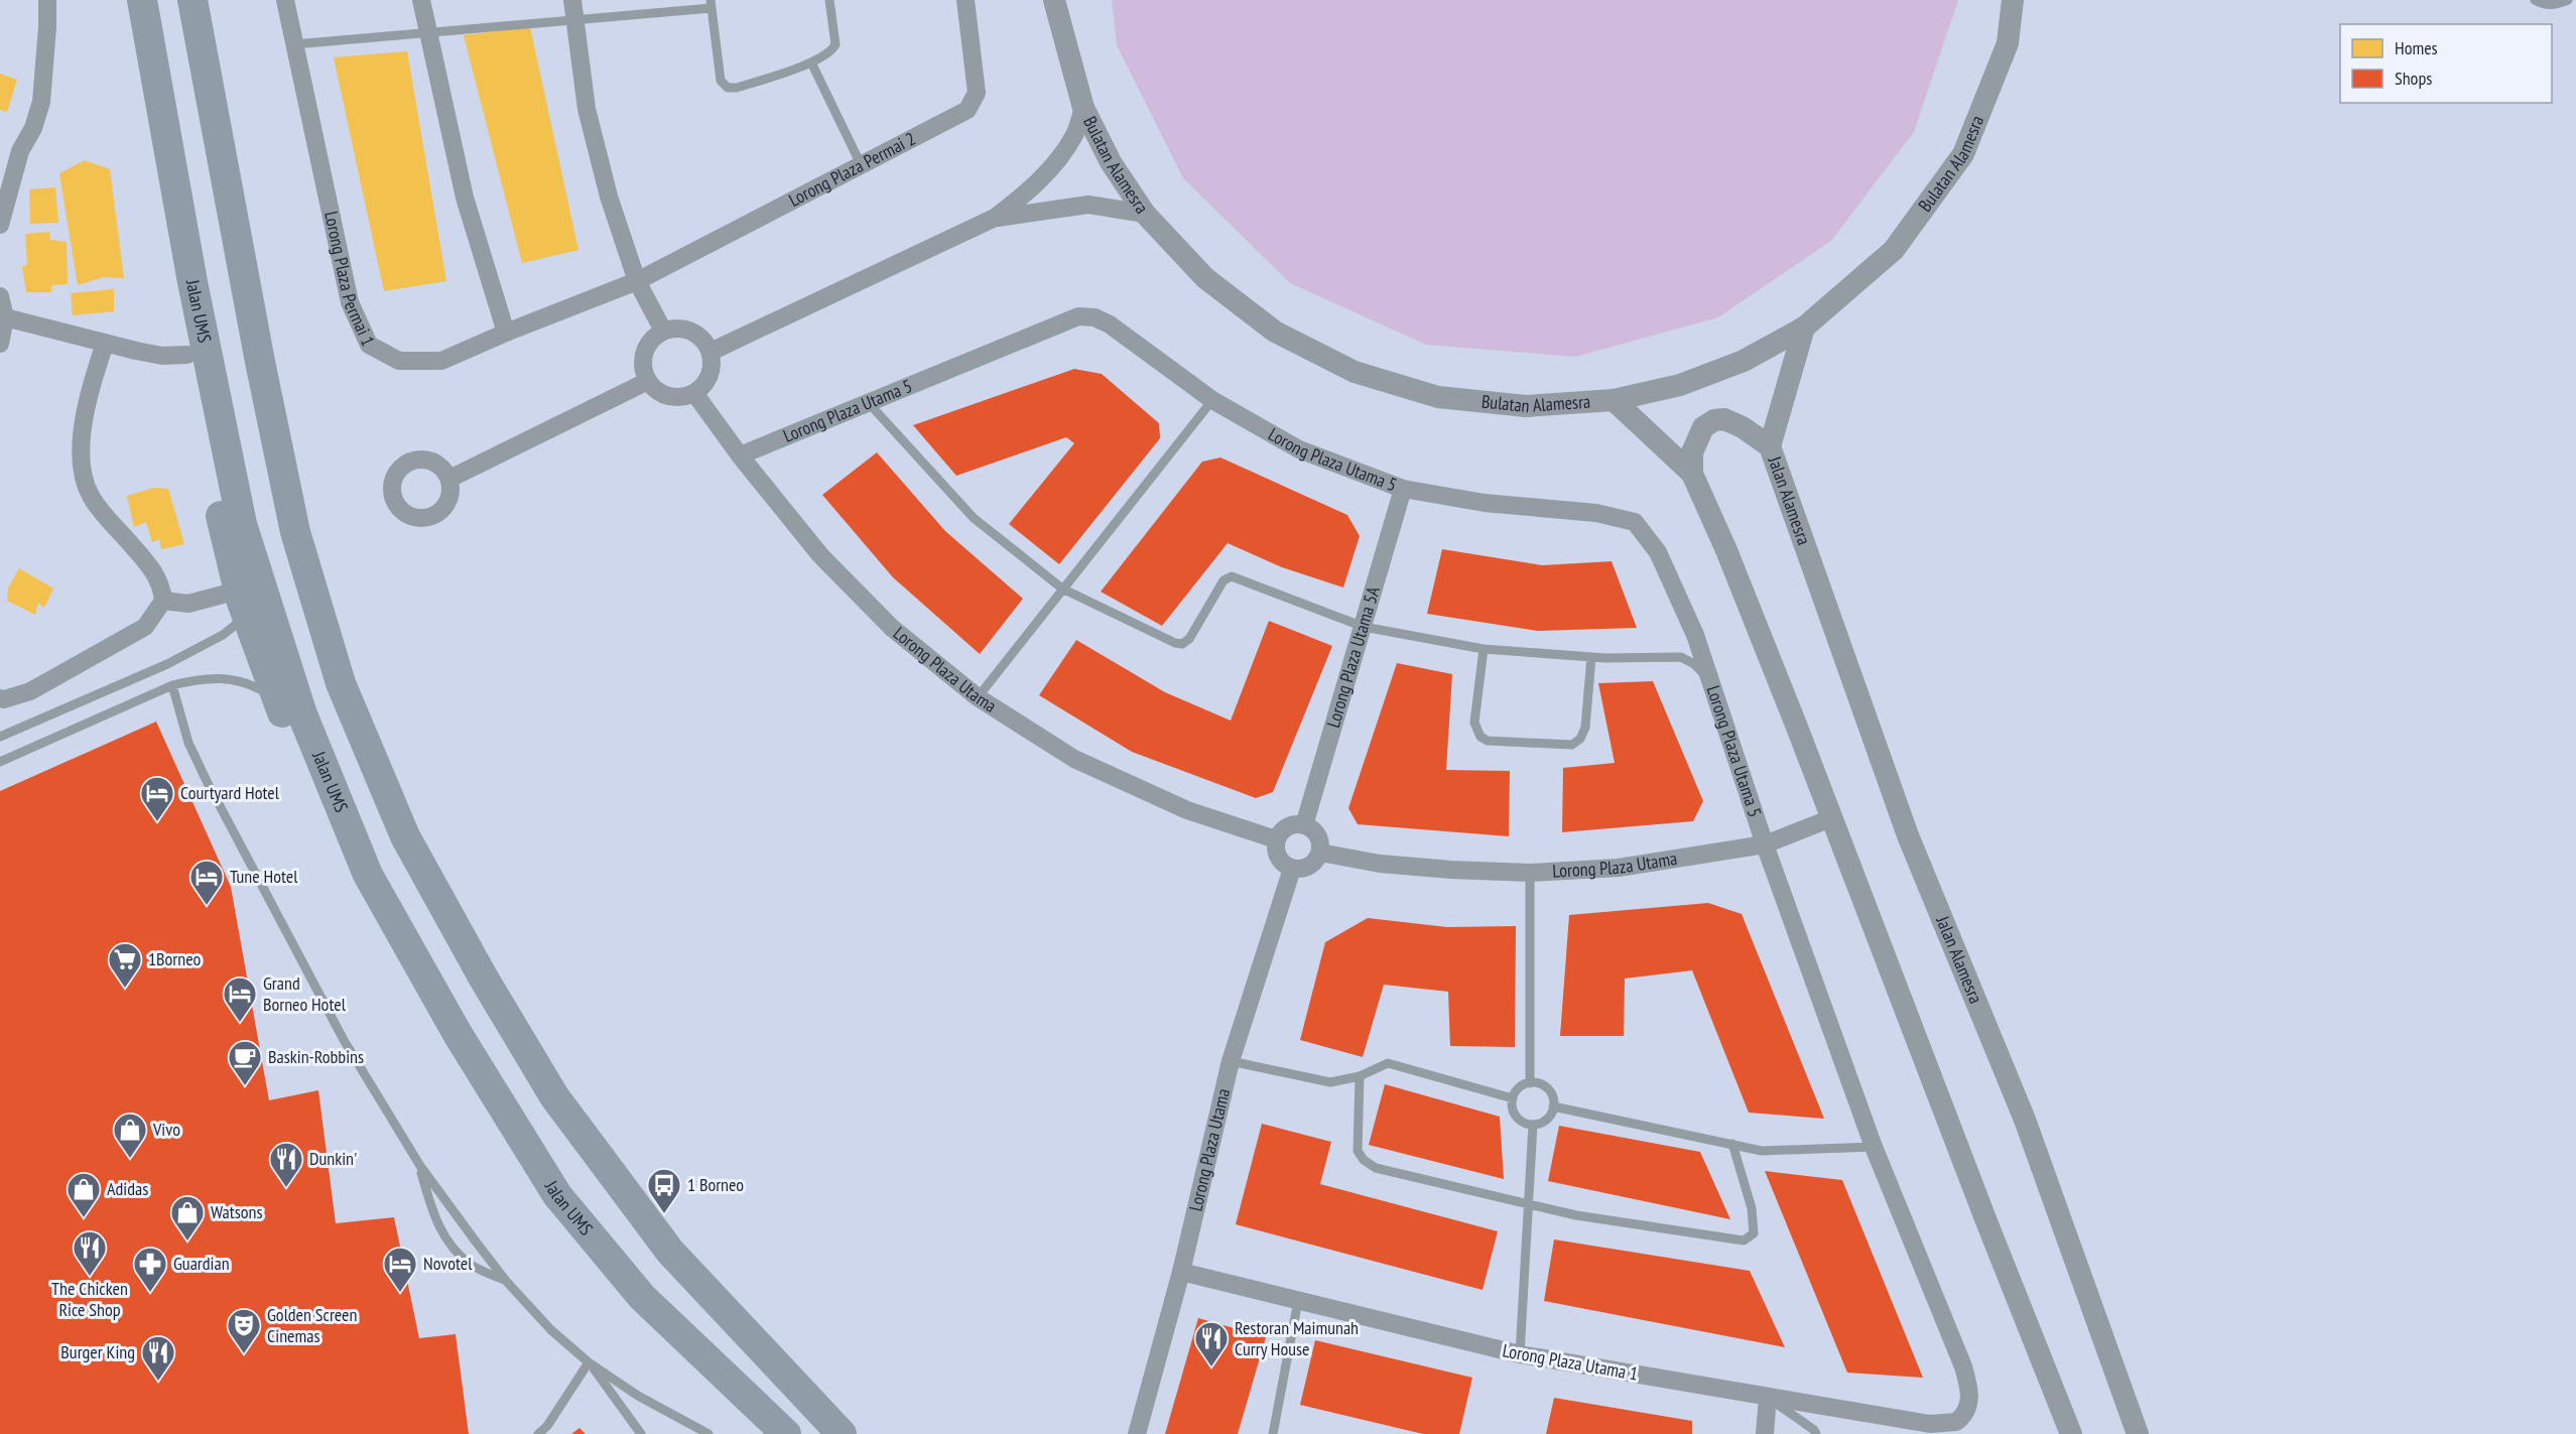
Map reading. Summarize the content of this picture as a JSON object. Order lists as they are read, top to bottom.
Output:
{
  "streets": {
    "highway": ["Jalan UMS"],
    "street": [
      "Bulatan Alamesra",
      "Lorong Plaza Permai 2",
      "Lorong Plaza Permai 1",
      "Lorong Plaza Utama 5",
      "Jalan Alamesra",
      "Lorong Plaza Utama 5A",
      "Lorong Plaza Utama",
      "Lorong Plaza Utama 1"
    ]
  },
  "crossings": [
    ["Lorong Plaza Permai 2", "Lorong Plaza Permai 1"],
    ["Lorong Plaza Utama 5", "Lorong Plaza Utama 5A"],
    ["Lorong Plaza Utama 5", "Lorong Plaza Utama"],
    ["Lorong Plaza Utama 5", "Lorong Plaza Utama 1"],
    ["Lorong Plaza Utama 5A", "Lorong Plaza Utama"],
    ["Lorong Plaza Utama", "Lorong Plaza Utama 1"]
  ],
  "places": {
    "hotel": [
      "Courtyard Hotel",
      "Tune Hotel",
      "Grand Borneo Hotel",
      "Novotel"
    ],
    "supermarket": ["1Borneo"],
    "cafe": ["Baskin-Robbins"],
    "shop": ["Vivo", "Adidas", "Watsons"],
    "restaurant": [
      "Dunkin'",
      "The Chicken Rice Shop",
      "Restoran Maimunah Curry House",
      "Burger King"
    ],
    "bus stop": ["1 Borneo"],
    "pharmacy": ["Guardian"],
    "theatre": ["Golden Screen Cinemas"]
  },
  "legend": ["Homes", "Shops"]
}
